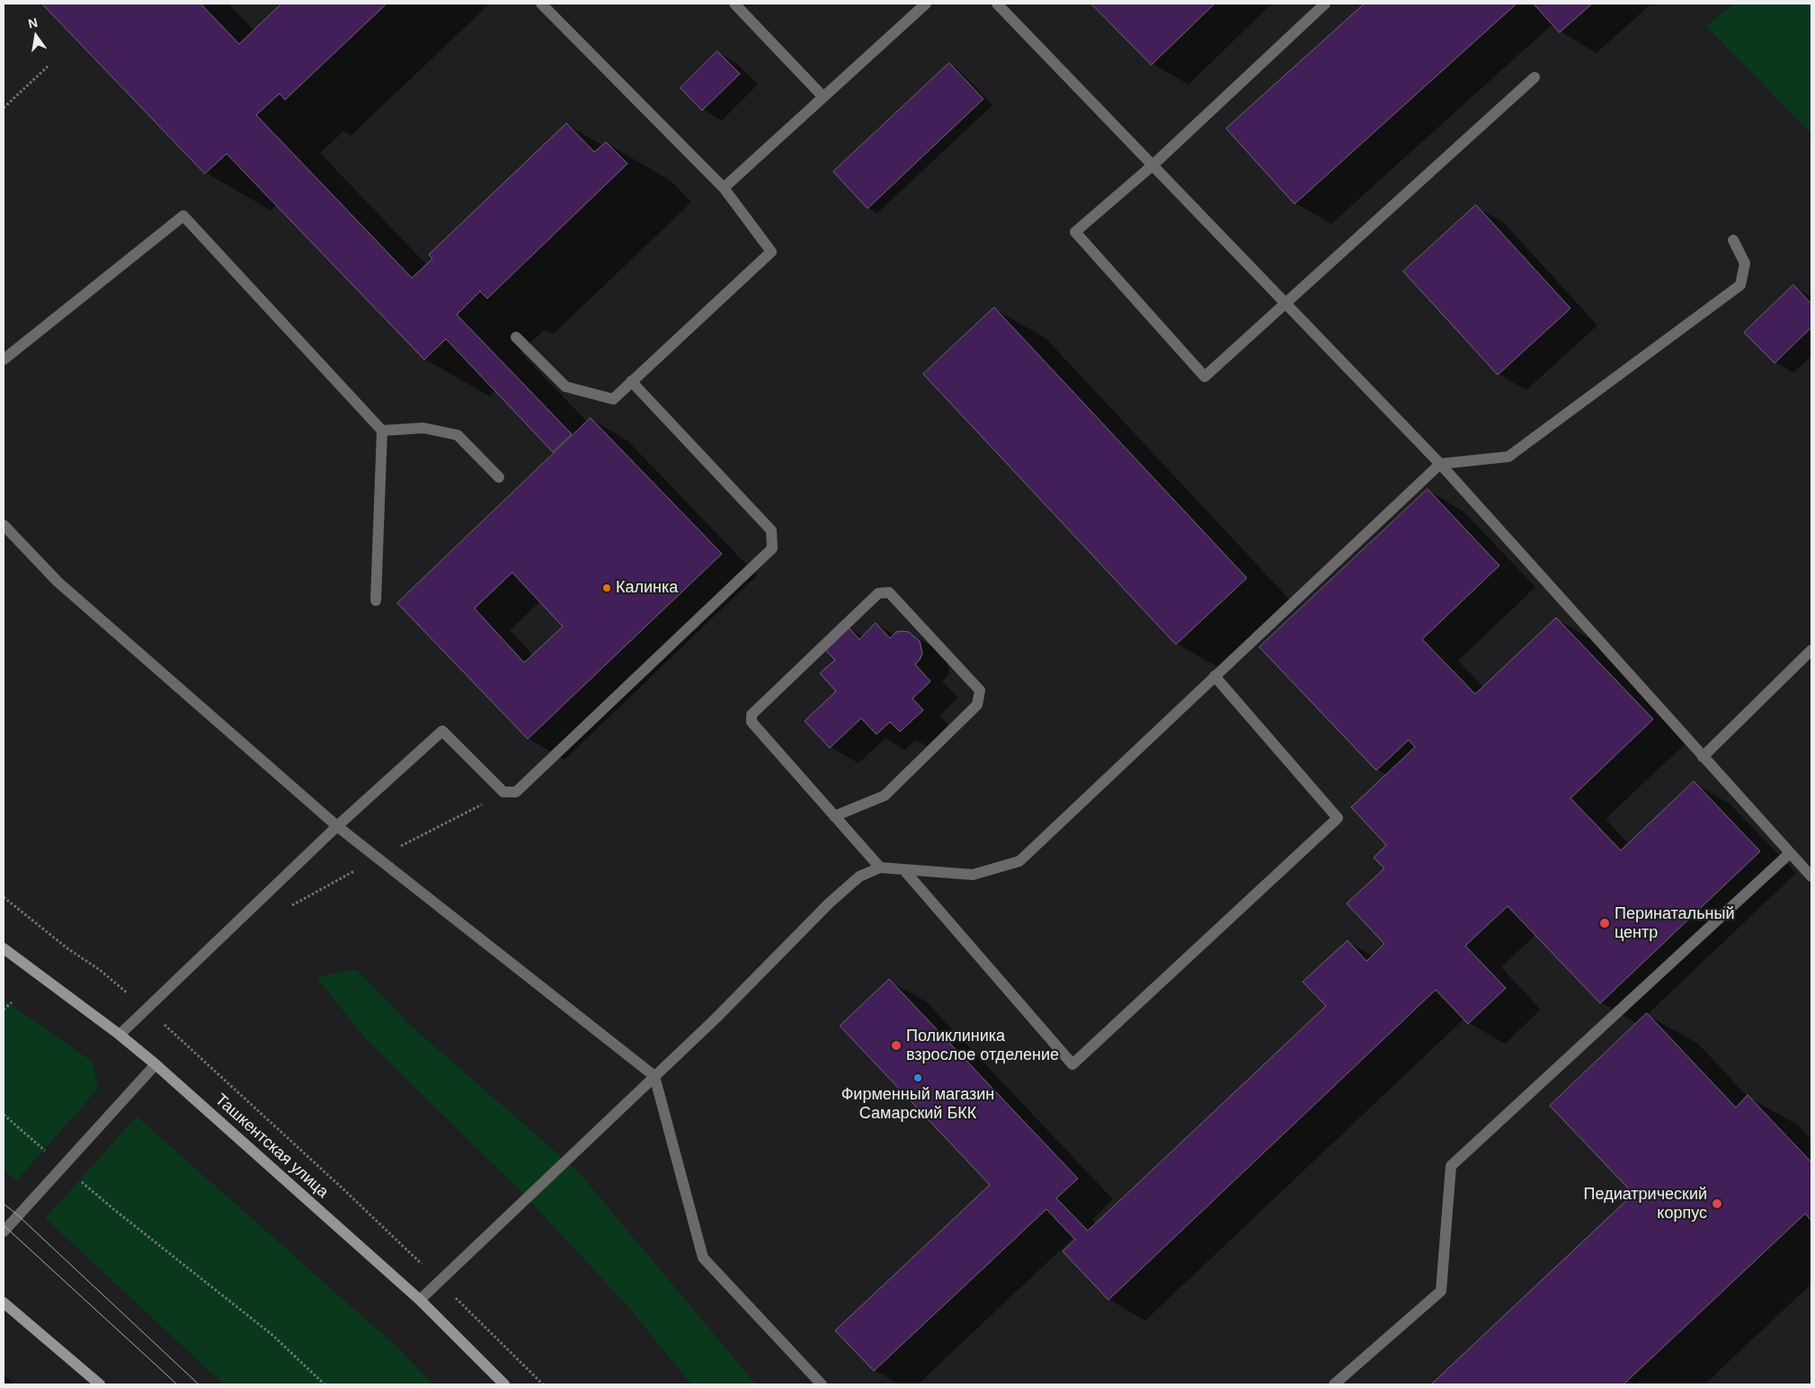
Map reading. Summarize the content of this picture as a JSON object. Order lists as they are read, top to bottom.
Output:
{
  "streets": {
    "main road": ["Ташкентская улица"]
  },
  "places": [
    "Калинка",
    "Перинатальный центр",
    "Поликлиника взрослое отделение",
    "Фирменный магазин Самарский БКК",
    "Педиатрический корпус"
  ],
  "north": "top"
}
